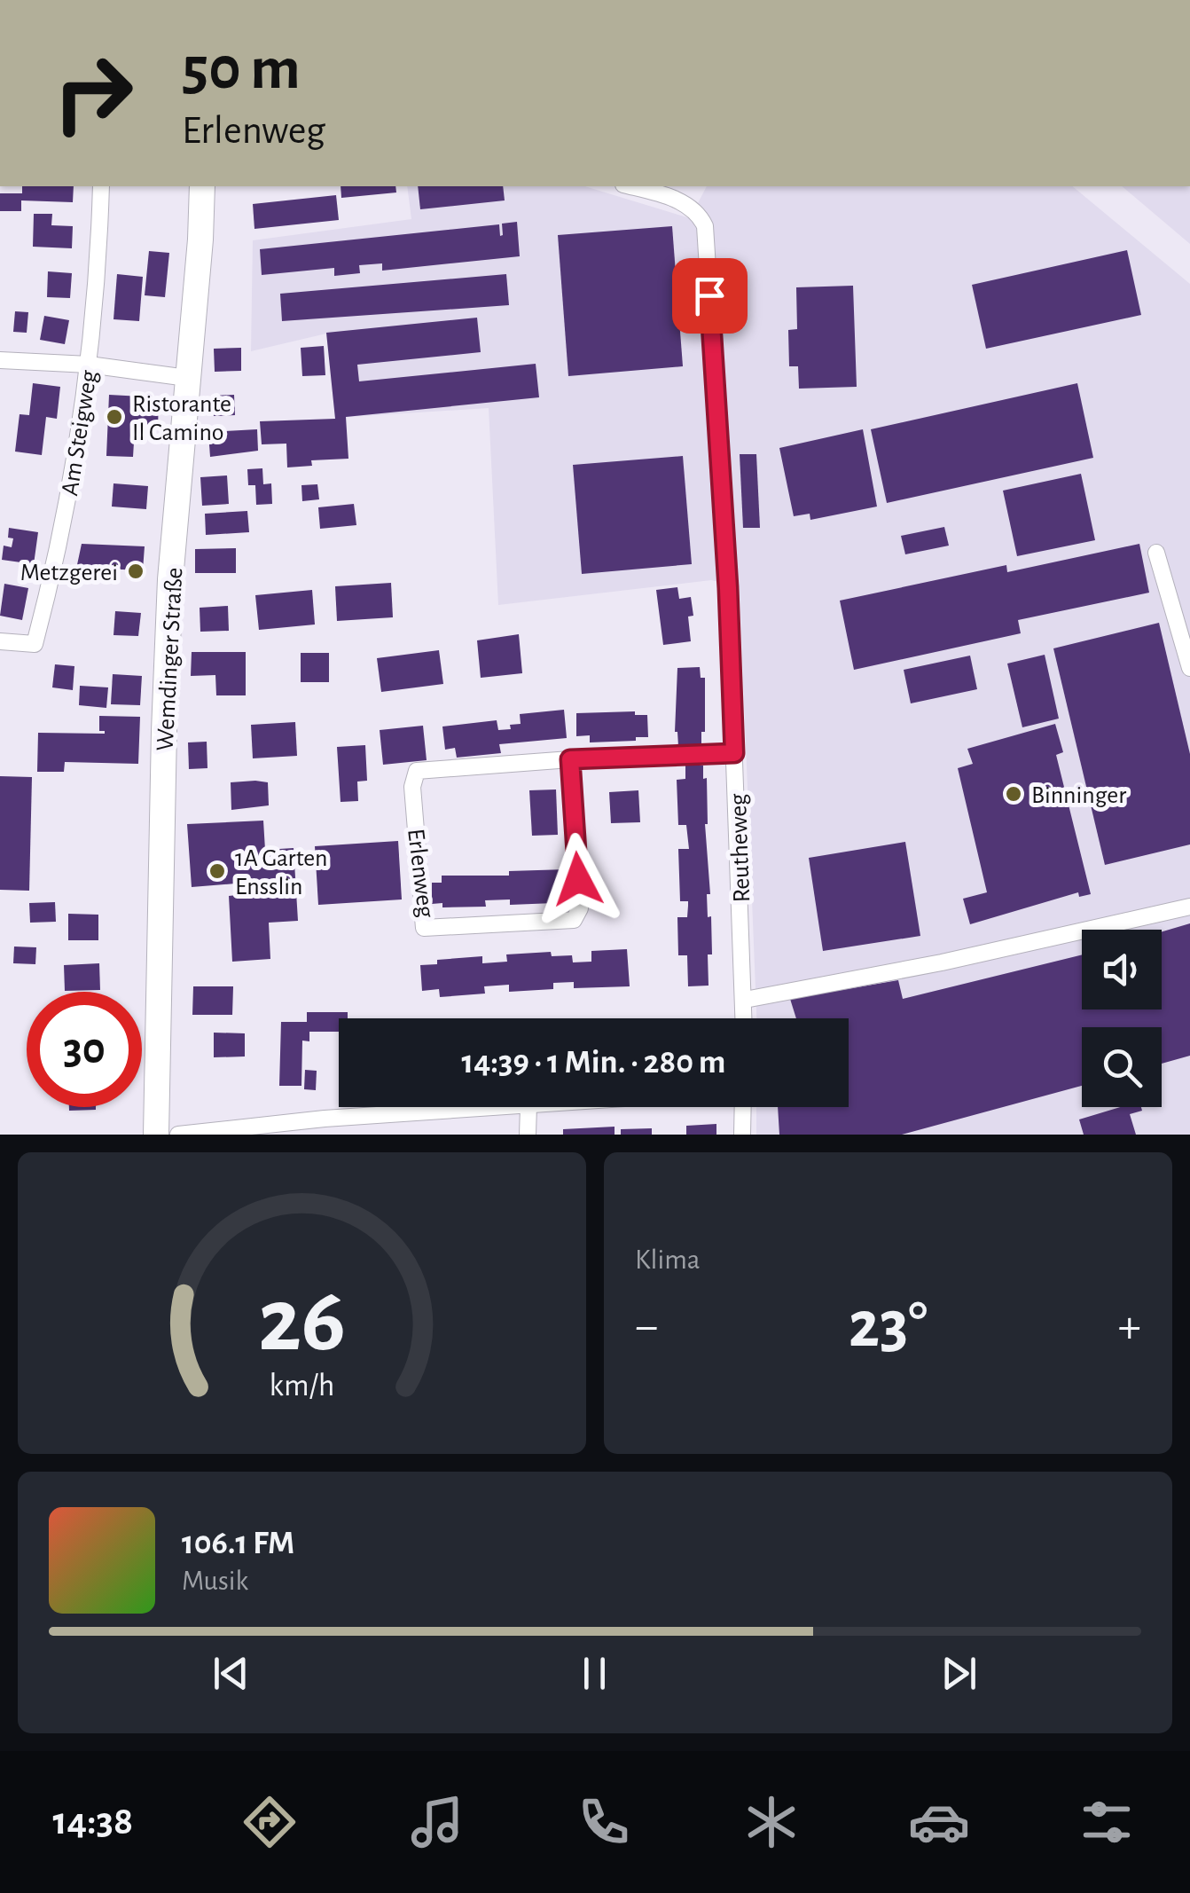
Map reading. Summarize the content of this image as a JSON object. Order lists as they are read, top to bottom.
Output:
{
  "streets": {
    "main road": ["Wemdinger Straße"],
    "street": ["Am Steigweg", "Reutheweg", "Erlenweg"]
  },
  "crossings": [
    ["Reutheweg", "Erlenweg"]
  ],
  "places": [
    "Ristorante Il Camino",
    "Metzgerei",
    "Binninger",
    "1A Garten Ensslin"
  ],
  "page": {
    "turn": ["50 m", "Erlenweg"],
    "limit": "30",
    "trip": "14:39 · 1 Min. · 280 m",
    "tile": "Klima",
    "heat": ["−", "23°", "+"],
    "song": ["106.1 FM", "Musik"],
    "tabs": "14:38",
    "gauge": ["26", "km/h"]
  }
}
